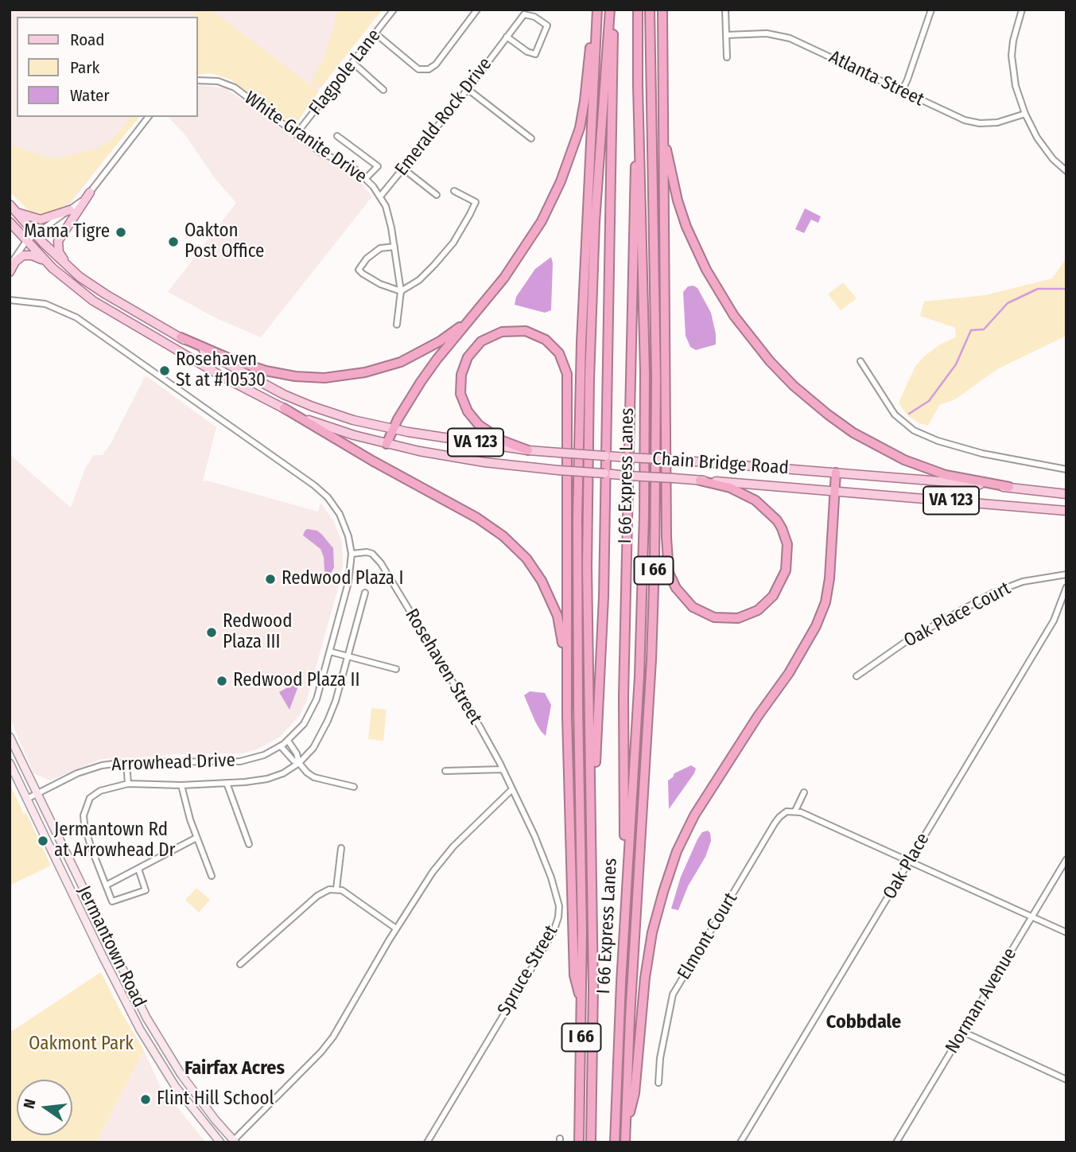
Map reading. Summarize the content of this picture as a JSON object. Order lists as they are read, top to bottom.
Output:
{
  "streets": {
    "highway": ["I 66 Express Lanes", "I 66"],
    "main road": ["VA 123", "Chain Bridge Road", "Jermantown Road"],
    "street": [
      "Flagpole Lane",
      "Atlanta Street",
      "Emerald Rock Drive",
      "White Granite Drive",
      "Oak Place Court",
      "Rosehaven Street",
      "Arrowhead Drive",
      "Oak Place",
      "Elmont Court",
      "Spruce Street",
      "Norman Avenue"
    ]
  },
  "crossings": [
    ["Flagpole Lane", "White Granite Drive"],
    ["Emerald Rock Drive", "White Granite Drive"],
    ["Rosehaven Street", "Arrowhead Drive"],
    ["Rosehaven Street", "Spruce Street"],
    ["Arrowhead Drive", "Jermantown Road"]
  ],
  "districts": ["Cobbdale", "Fairfax Acres"],
  "parks": ["Oakmont Park"],
  "places": [
    "Mama Tigre",
    "Oakton Post Office",
    "Rosehaven St at #10530",
    "Redwood Plaza I",
    "Redwood Plaza III",
    "Redwood Plaza II",
    "Jermantown Rd at Arrowhead Dr",
    "Flint Hill School"
  ],
  "legend": ["Road", "Park", "Water"],
  "north": "left"
}
